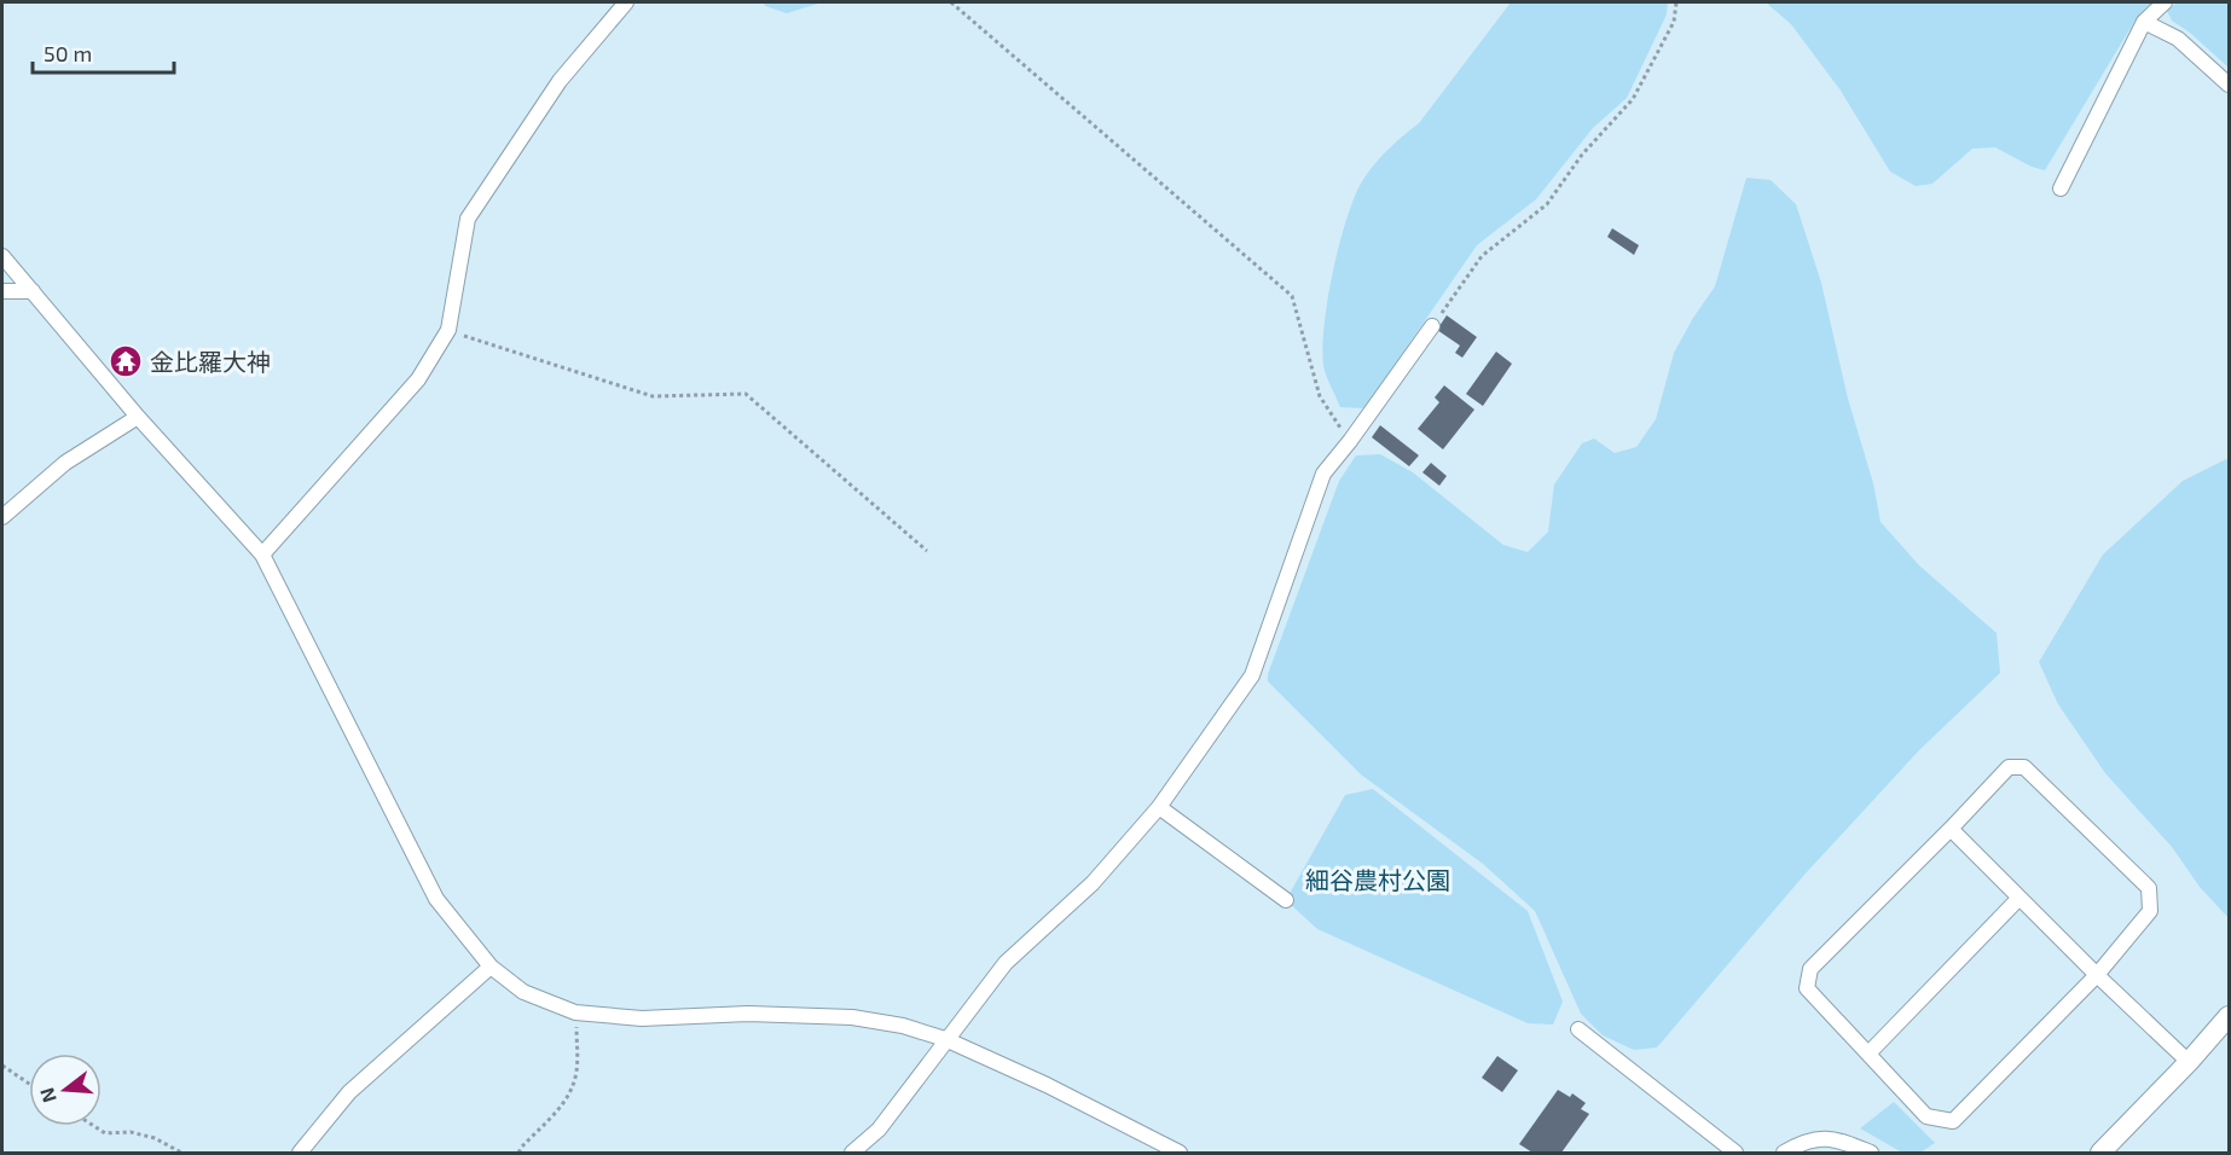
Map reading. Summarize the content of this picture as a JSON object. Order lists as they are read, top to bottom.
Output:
{
  "parks": ["細谷農村公園"],
  "places": {
    "temple": ["金比羅大神"]
  },
  "scale_bar": "50 m",
  "north": "left"
}
